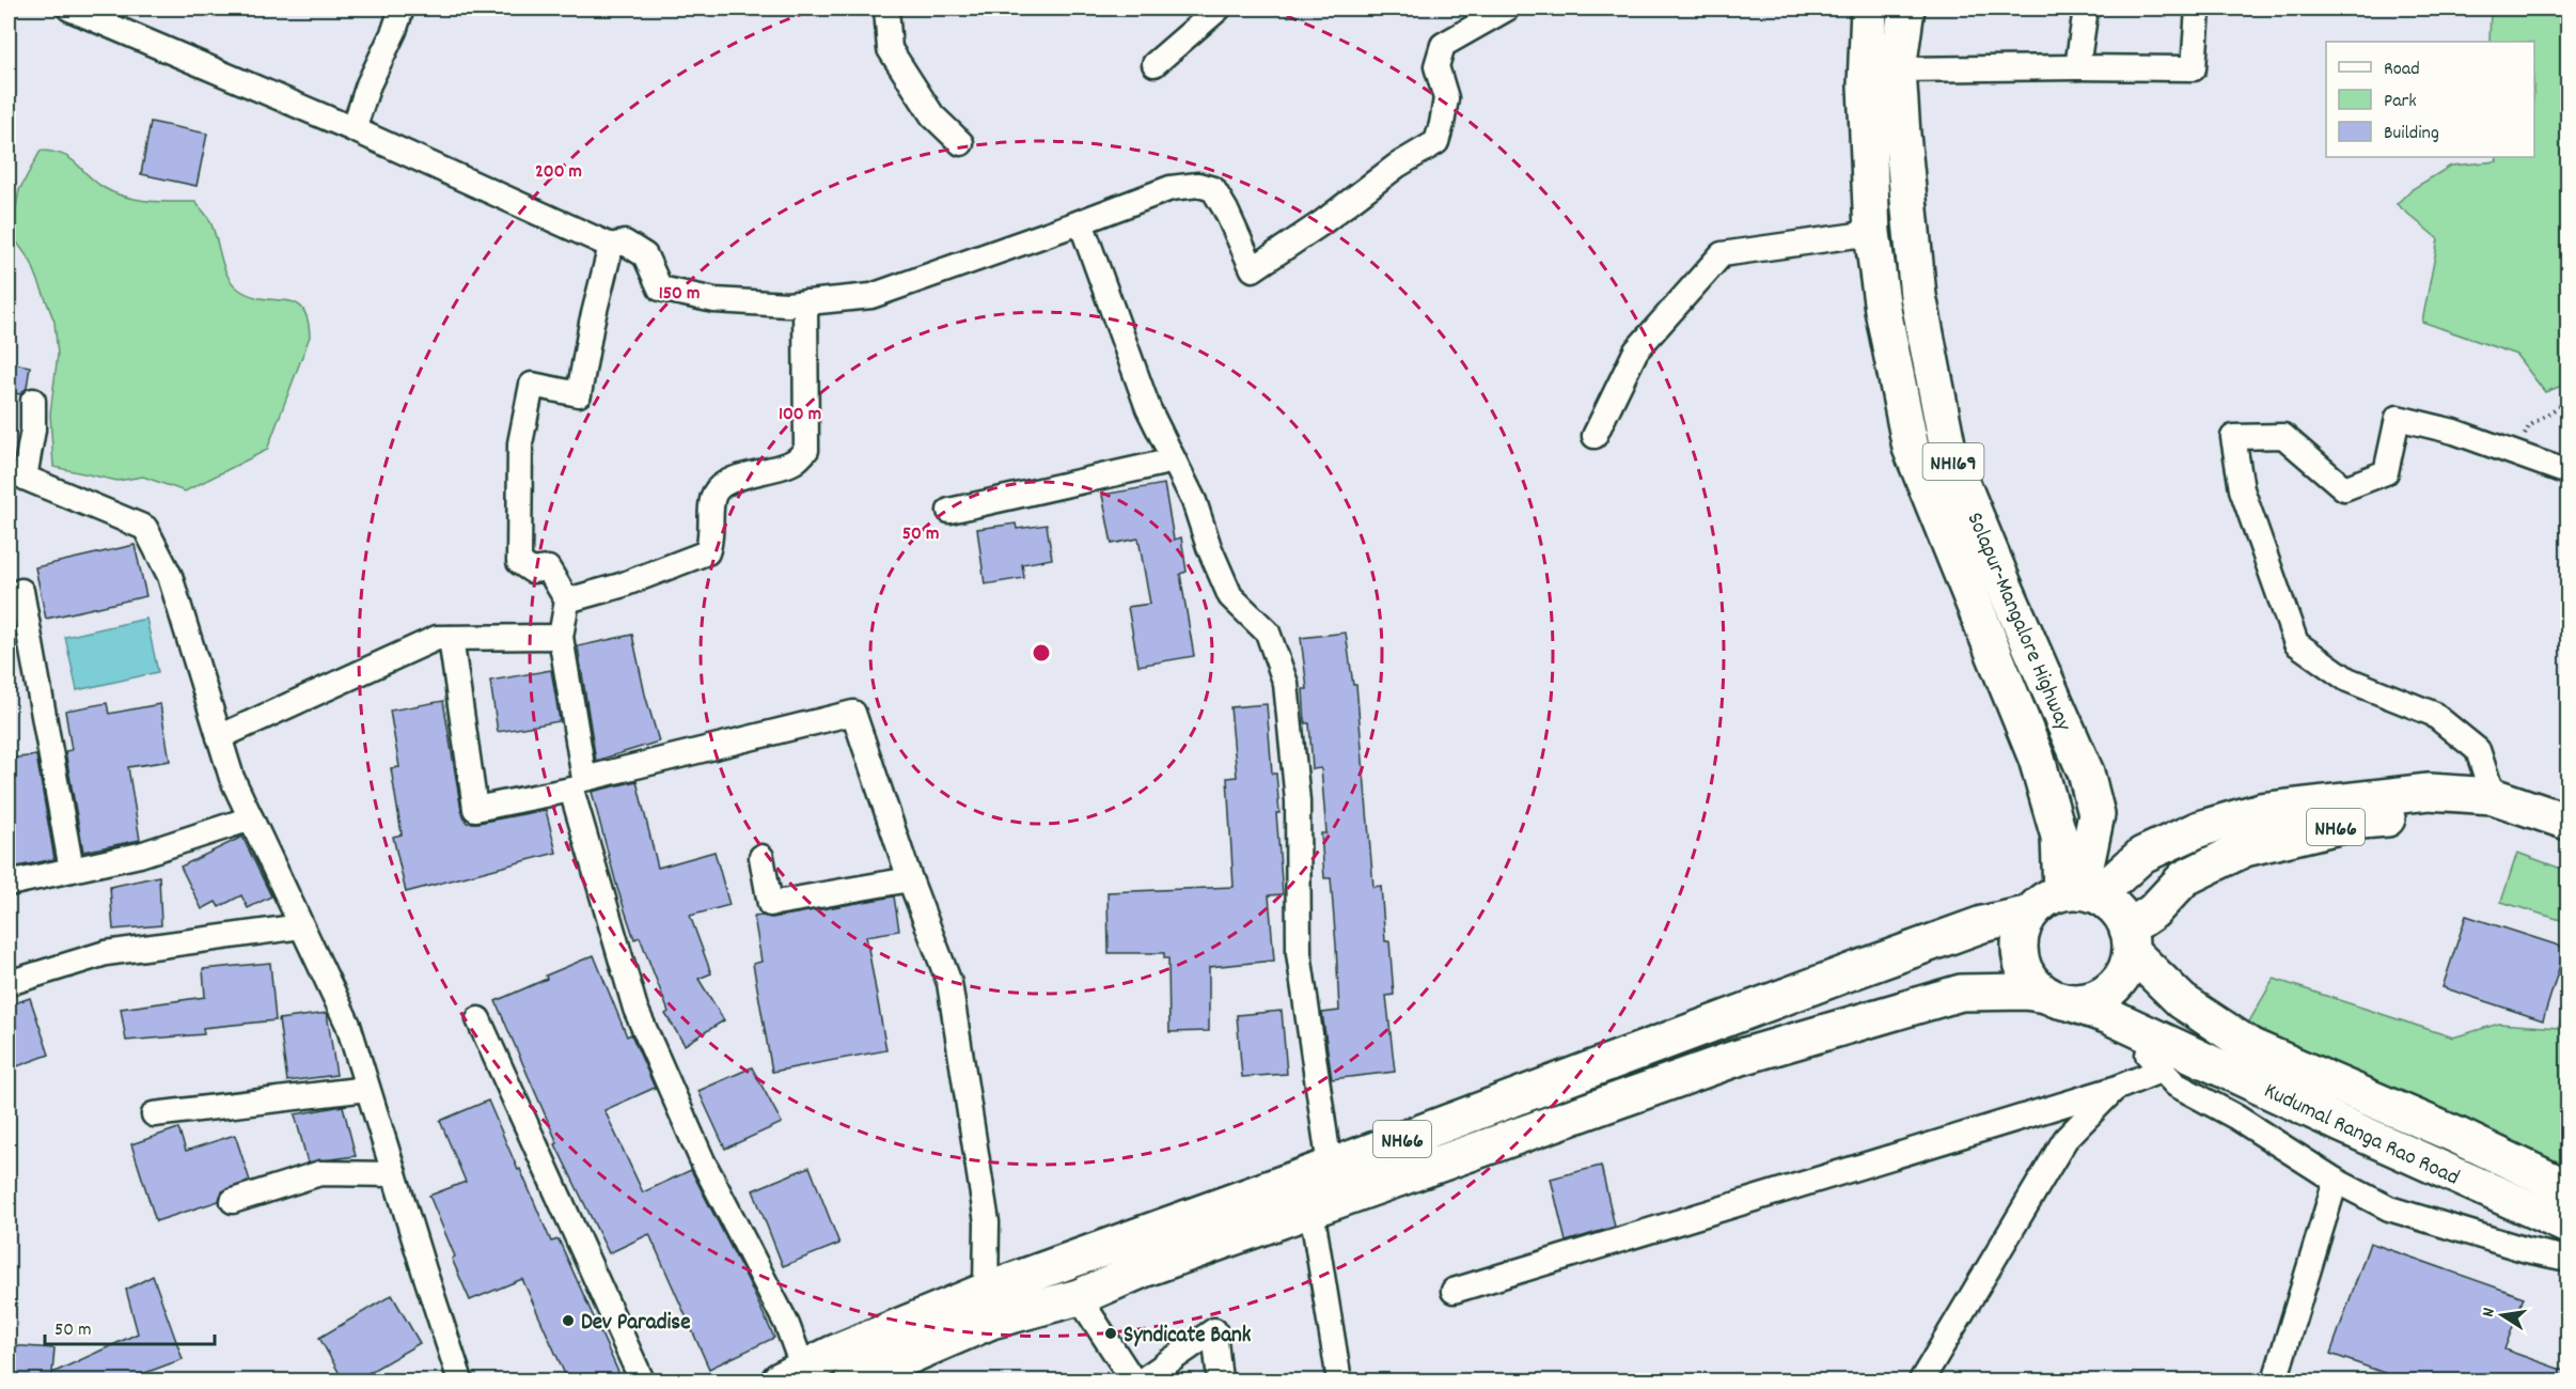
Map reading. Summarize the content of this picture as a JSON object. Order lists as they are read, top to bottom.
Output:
{
  "streets": {
    "main road": [
      "NH169",
      "Solapur-Mangalore Highway",
      "NH66",
      "Kudumal Ranga Rao Road"
    ]
  },
  "crossings": [
    ["NH169", "Solapur-Mangalore Highway"],
    ["NH169", "NH66"],
    ["NH169", "Kudumal Ranga Rao Road"],
    ["Solapur-Mangalore Highway", "NH66"],
    ["Solapur-Mangalore Highway", "Kudumal Ranga Rao Road"],
    ["NH66", "Kudumal Ranga Rao Road"]
  ],
  "places": ["Dev Paradise", "Syndicate Bank"],
  "legend": ["Road", "Park", "Building"],
  "scale_bar": "50 m",
  "north": "left",
  "rings": [
    "200 m",
    "150 m",
    "100 m",
    "50 m"
  ]
}
